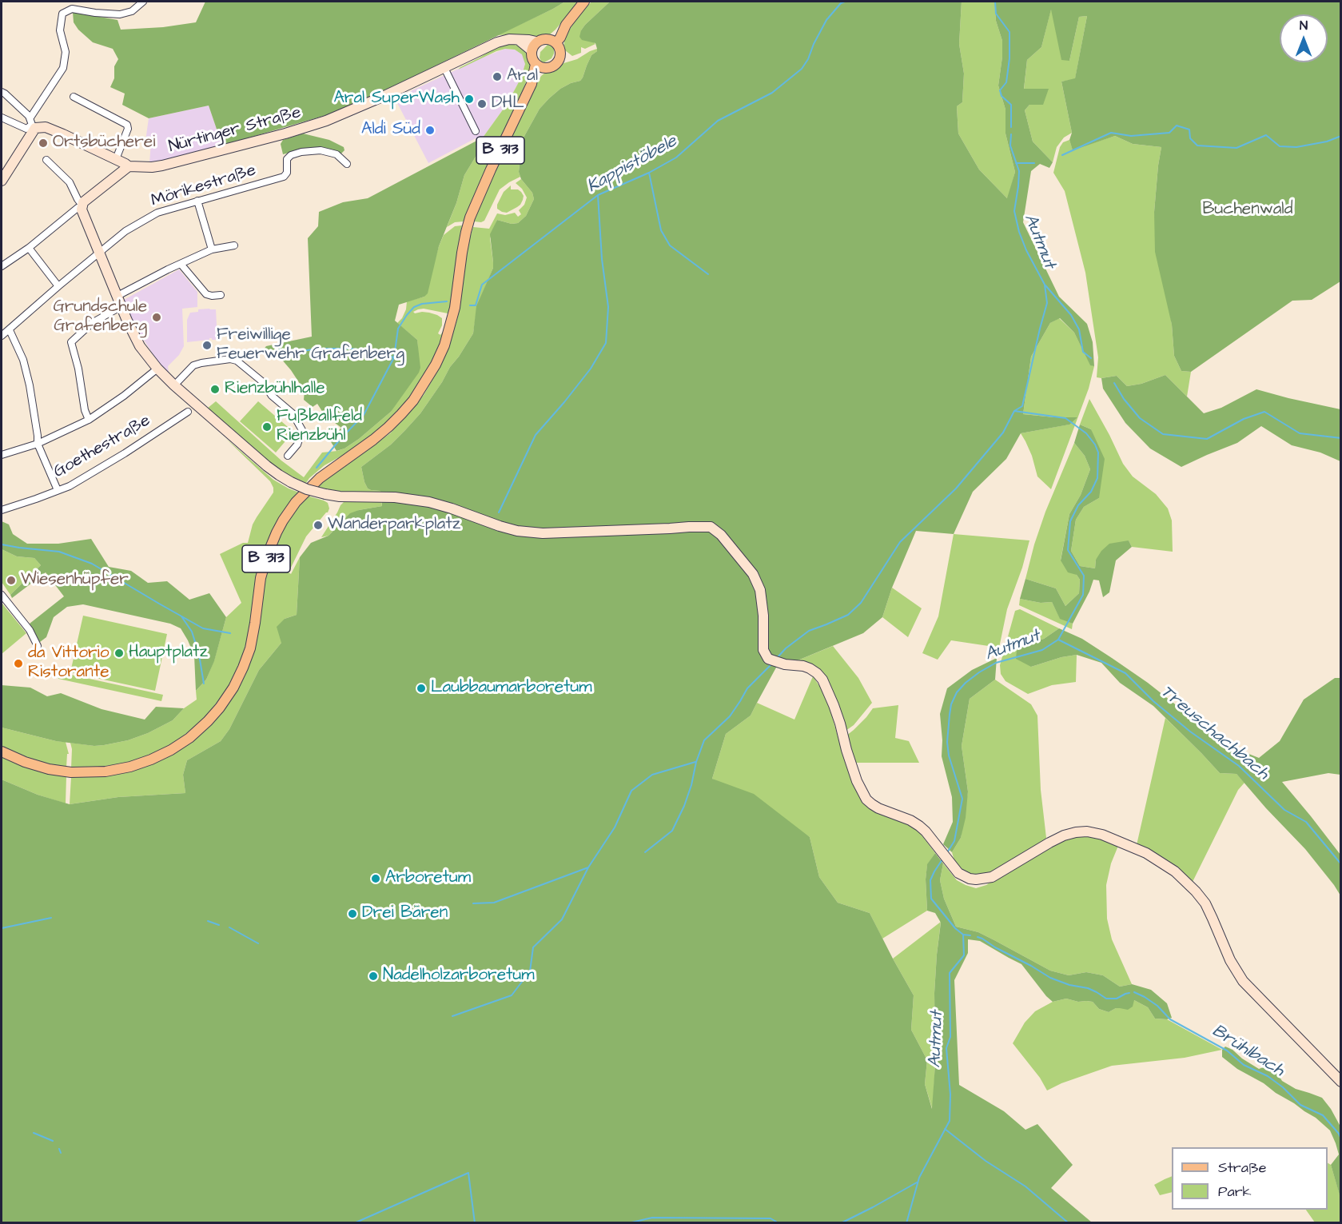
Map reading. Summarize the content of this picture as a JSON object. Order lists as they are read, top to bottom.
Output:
{
  "streets": {
    "main road": ["B 313"],
    "street": ["Nürtinger Straße", "Mörikestraße", "Goethestraße"]
  },
  "crossings": [
    ["Nürtinger Straße", "B 313"]
  ],
  "water": [
    "Kappistöbele",
    "Autmut",
    "Treuschachbach",
    "Brühlbach"
  ],
  "parks": ["Buchenwald"],
  "places": [
    "Aral",
    "Aral SuperWash",
    "DHL",
    "Aldi Süd",
    "Ortsbücherei",
    "Grundschule Grafenberg",
    "Freiwillige Feuerwehr Grafenberg",
    "Rienzbühlhalle",
    "Fußballfeld Rienzbühl",
    "Wanderparkplatz",
    "Wiesenhüpfer",
    "Hauptplatz",
    "da Vittorio Ristorante",
    "Laubbaumarboretum",
    "Arboretum",
    "Drei Bären",
    "Nadelholzarboretum"
  ],
  "legend": ["Straße", "Park"],
  "north": "top"
}
